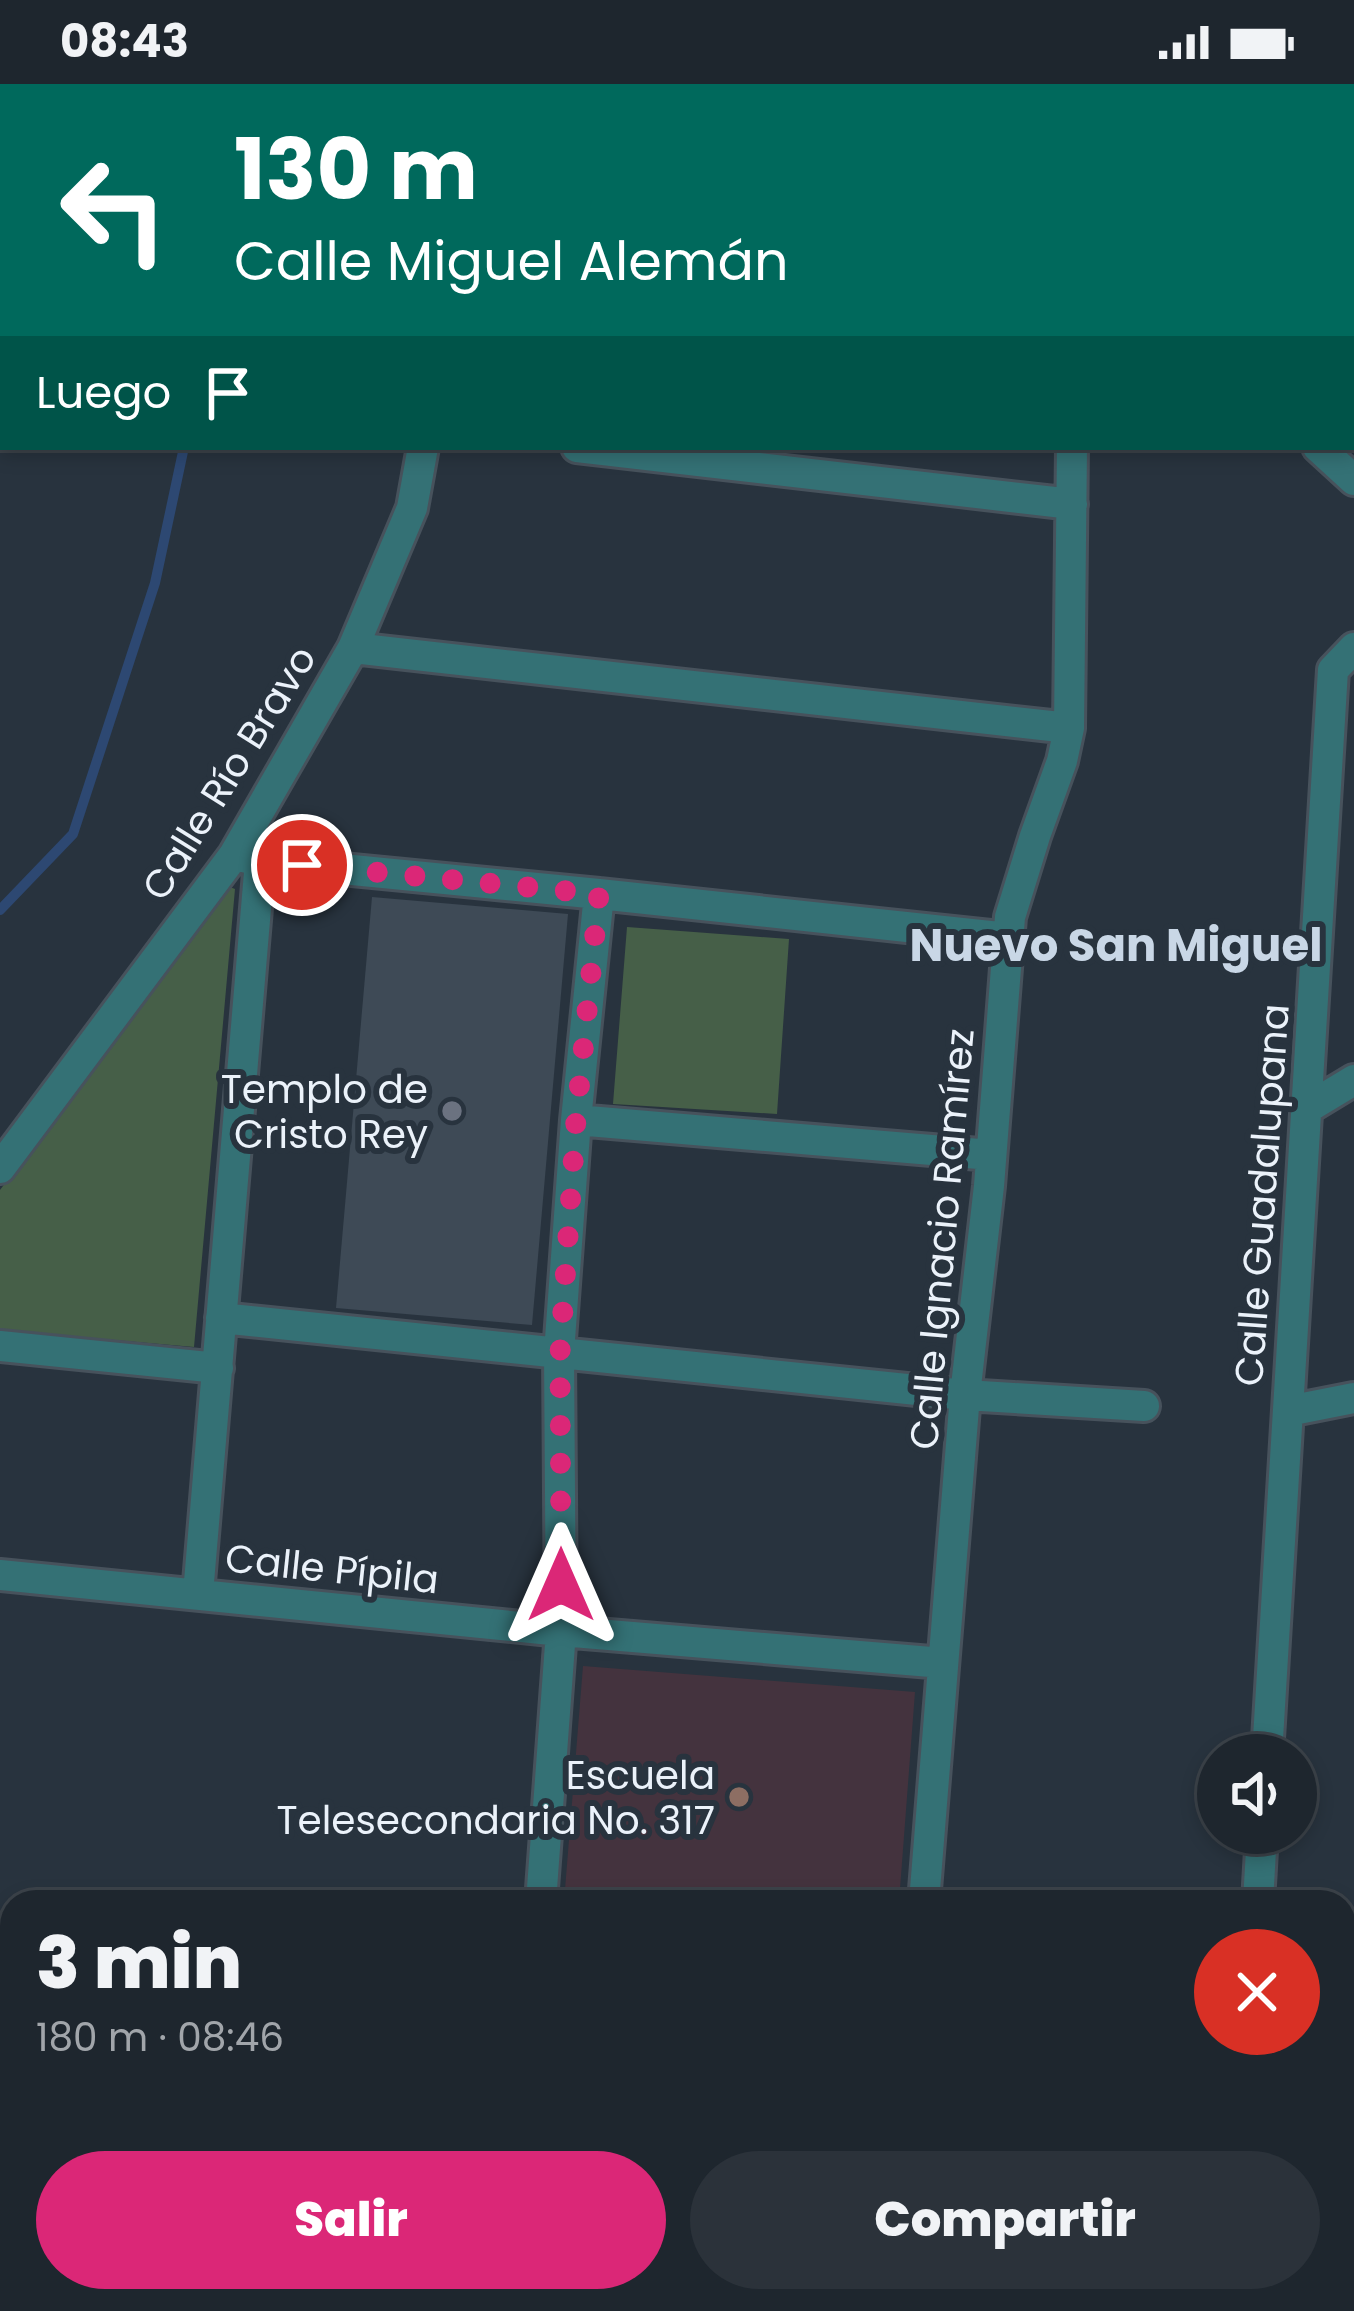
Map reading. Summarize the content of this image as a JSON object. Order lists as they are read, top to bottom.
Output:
{
  "streets": {
    "street": [
      "Calle Río Bravo",
      "Calle Guadalupana",
      "Calle Ignacio Ramírez",
      "Calle Pípila"
    ]
  },
  "crossings": [
    ["Calle Ignacio Ramírez", "Calle Pípila"]
  ],
  "districts": ["Nuevo San Miguel"],
  "places": ["Templo de Cristo Rey", "Escuela Telesecondaria No. 317"],
  "page": {
    "status": "08:43",
    "turn": ["130 m", "Calle Miguel Alemán"],
    "then": "Luego",
    "heading": ["3 min", "180 m · 08:46"],
    "buttons": ["Salir", "Compartir"]
  }
}
